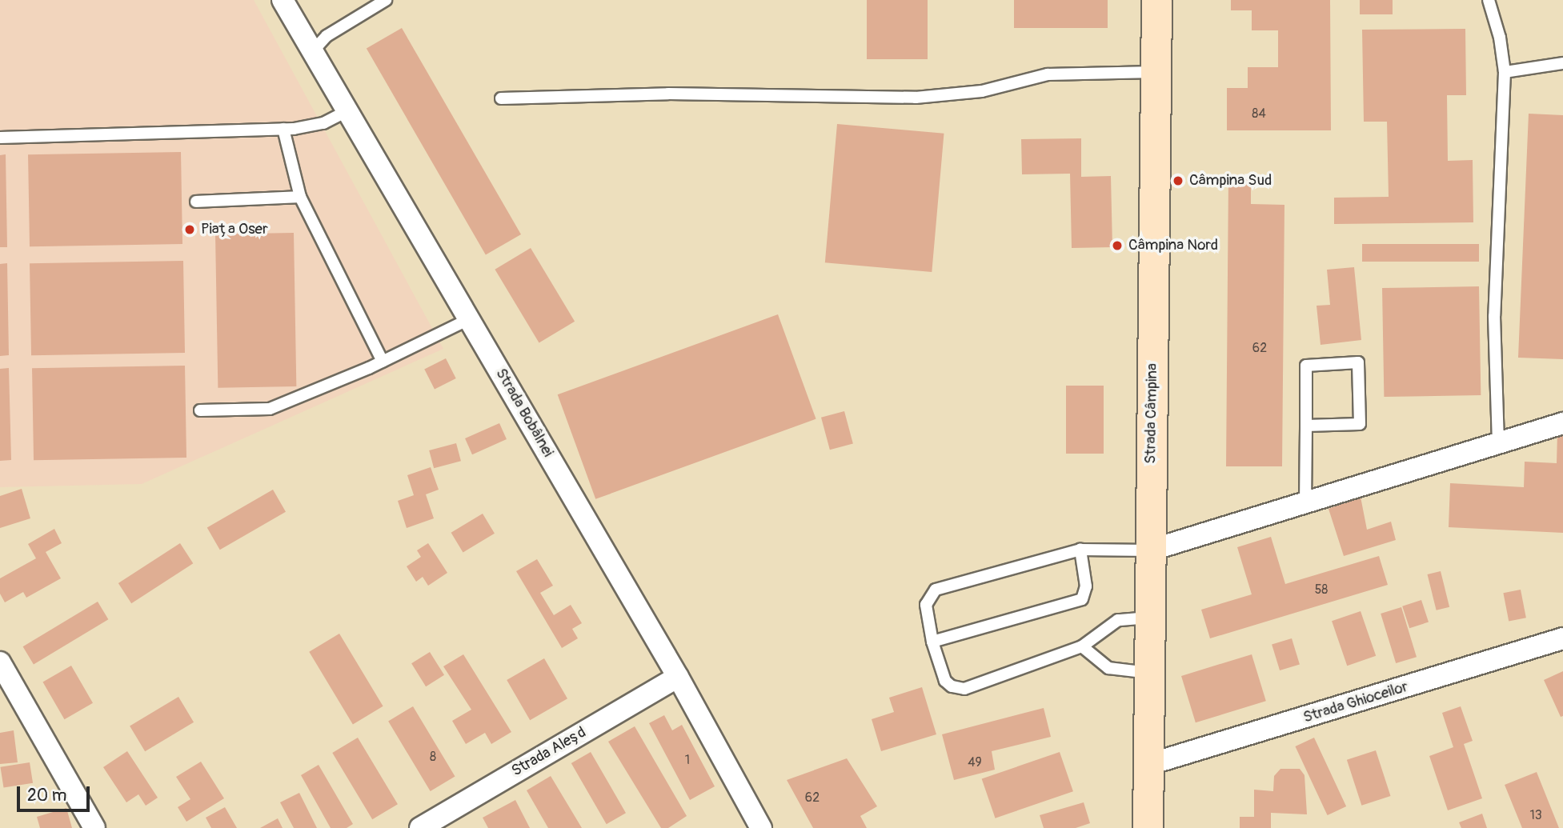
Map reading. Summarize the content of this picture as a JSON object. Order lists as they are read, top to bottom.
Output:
{
  "streets": {
    "main road": ["Strada Câmpina"],
    "street": ["Strada Bobâlnei", "Strada Ghioceilor", "Strada Aleșd"]
  },
  "crossings": [
    ["Strada Bobâlnei", "Strada Aleșd"],
    ["Strada Câmpina", "Strada Ghioceilor"]
  ],
  "places": ["Câmpina Sud", "Piața Oser", "Câmpina Nord"],
  "house_numbers": [
    "84",
    "62",
    "58",
    "8",
    "1",
    "49",
    "62",
    "13"
  ],
  "scale_bar": "20 m"
}
